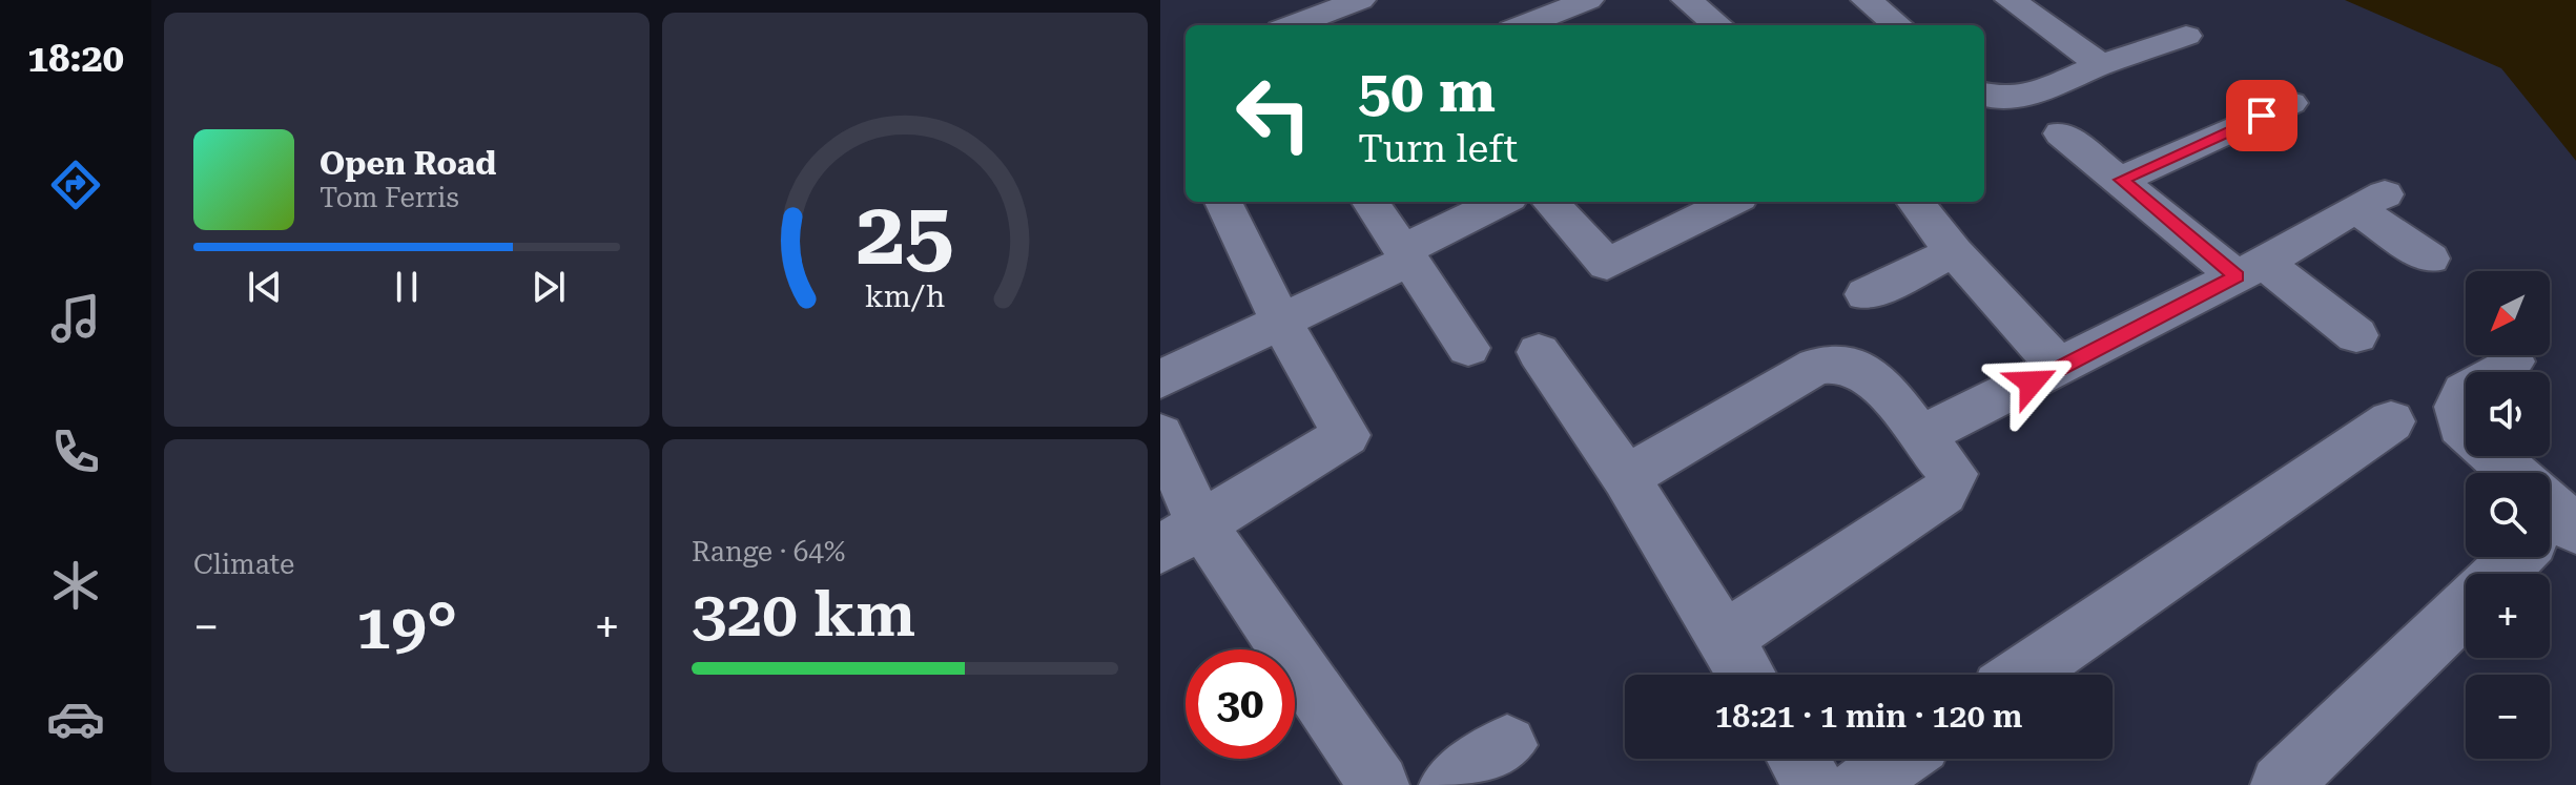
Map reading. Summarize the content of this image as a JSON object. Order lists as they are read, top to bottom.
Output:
{
  "north": "bottom left",
  "page": {
    "tabs": "18:20",
    "turn": ["50 m", "Turn left"],
    "song": ["Open Road", "Tom Ferris"],
    "map_buttons": ["+", "−"],
    "tile": [
      "Climate",
      ["Range · 64%", "320 km"]
    ],
    "heat": ["−", "19°", "+"],
    "limit": "30",
    "trip": "18:21 · 1 min · 120 m",
    "gauge": ["25", "km/h"]
  }
}
